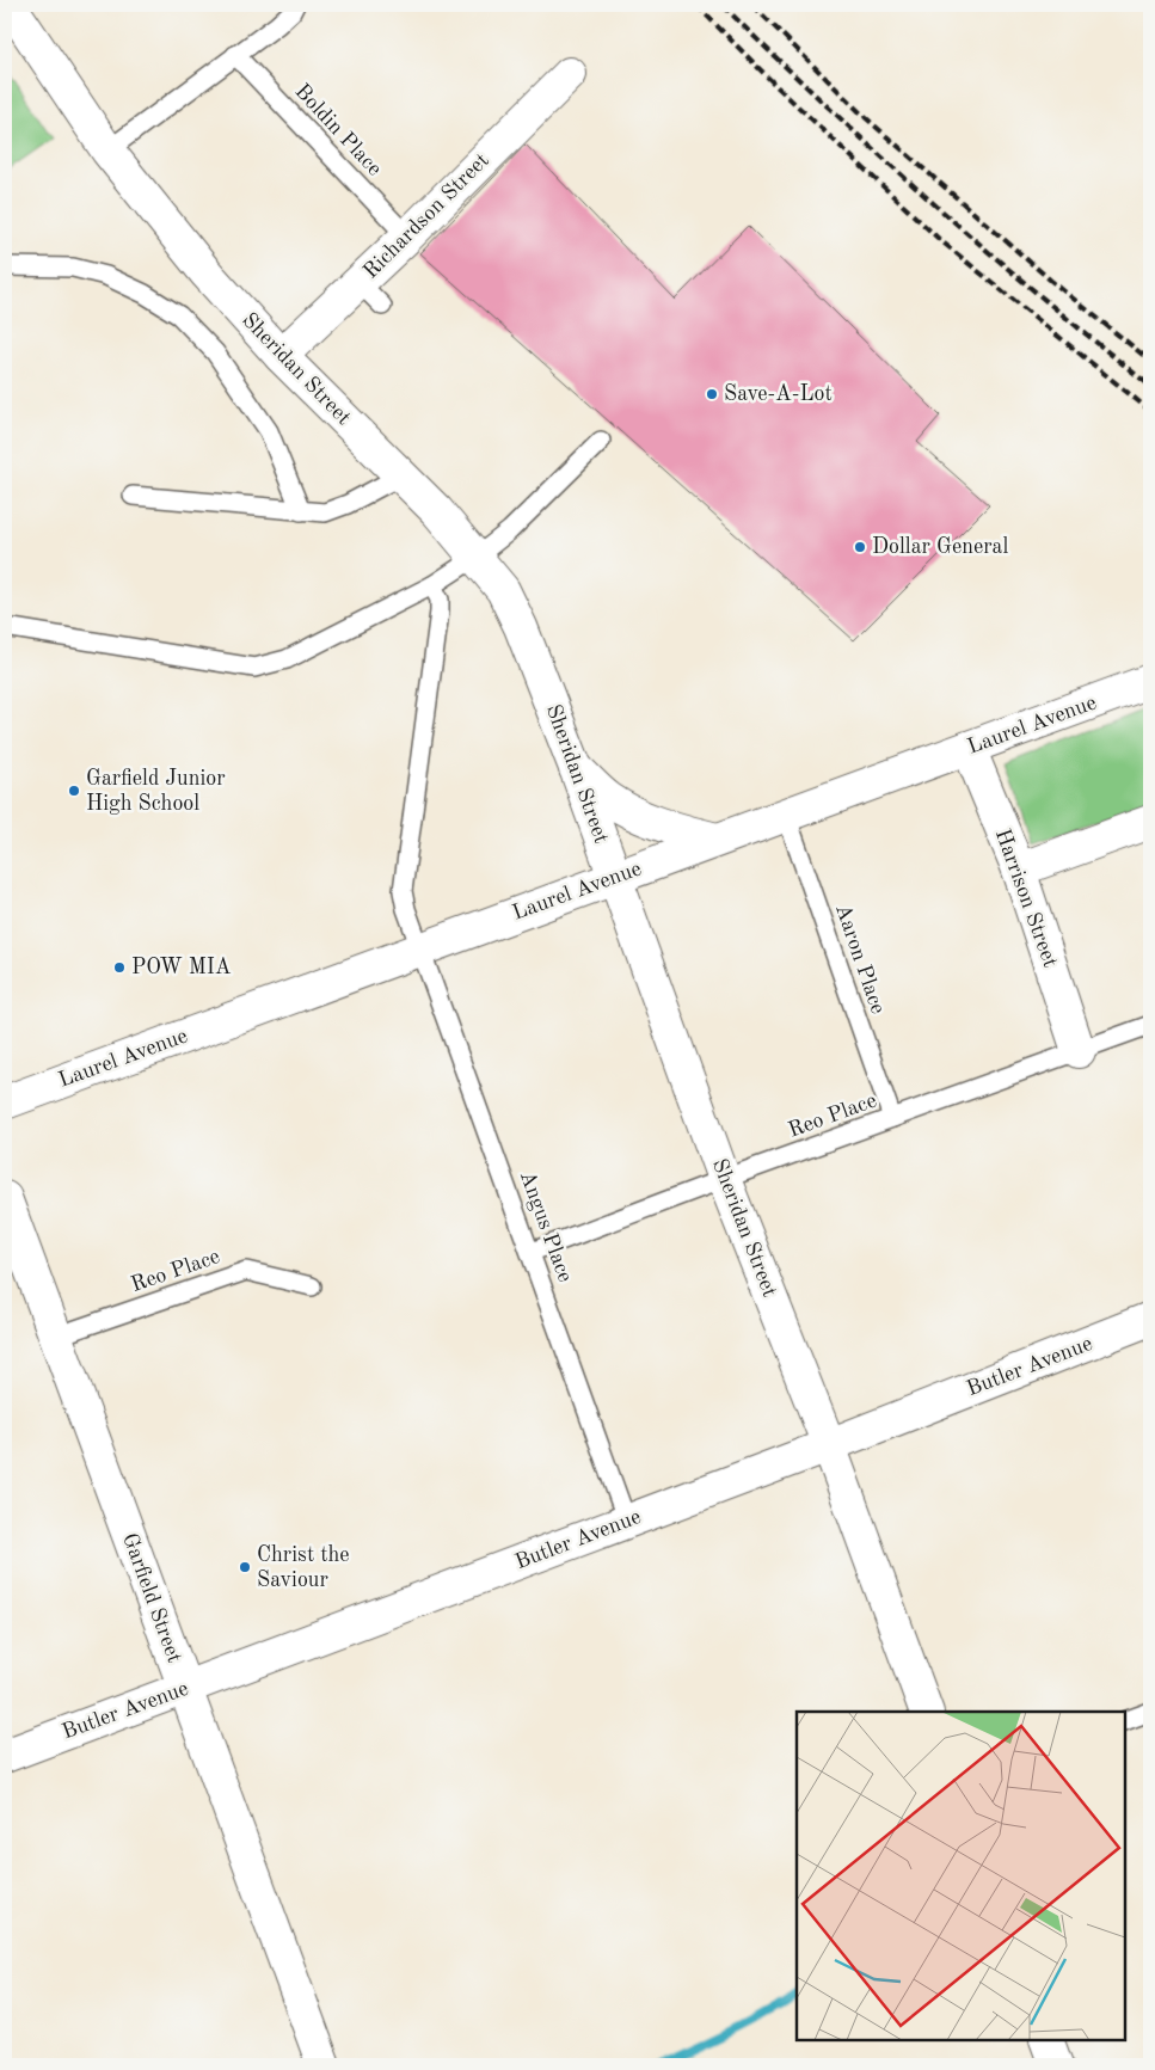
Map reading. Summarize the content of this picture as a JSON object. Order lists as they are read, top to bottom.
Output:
{
  "streets": {
    "street": [
      "Richardson Street",
      "Sheridan Street",
      "Laurel Avenue",
      "Harrison Street",
      "Butler Avenue",
      "Garfield Street"
    ],
    "lane": [
      "Boldin Place",
      "Aaron Place",
      "Reo Place",
      "Angus Place"
    ]
  },
  "crossings": [
    ["Boldin Place", "Richardson Street"],
    ["Richardson Street", "Sheridan Street"],
    ["Sheridan Street", "Laurel Avenue"],
    ["Sheridan Street", "Reo Place"],
    ["Sheridan Street", "Butler Avenue"],
    ["Laurel Avenue", "Harrison Street"],
    ["Laurel Avenue", "Aaron Place"],
    ["Laurel Avenue", "Angus Place"],
    ["Harrison Street", "Reo Place"],
    ["Aaron Place", "Reo Place"],
    ["Reo Place", "Angus Place"],
    ["Reo Place", "Garfield Street"],
    ["Angus Place", "Butler Avenue"],
    ["Butler Avenue", "Garfield Street"]
  ],
  "places": [
    "Save-A-Lot",
    "Dollar General",
    "Garfield Junior High School",
    "POW MIA",
    "Christ the Saviour"
  ]
}
